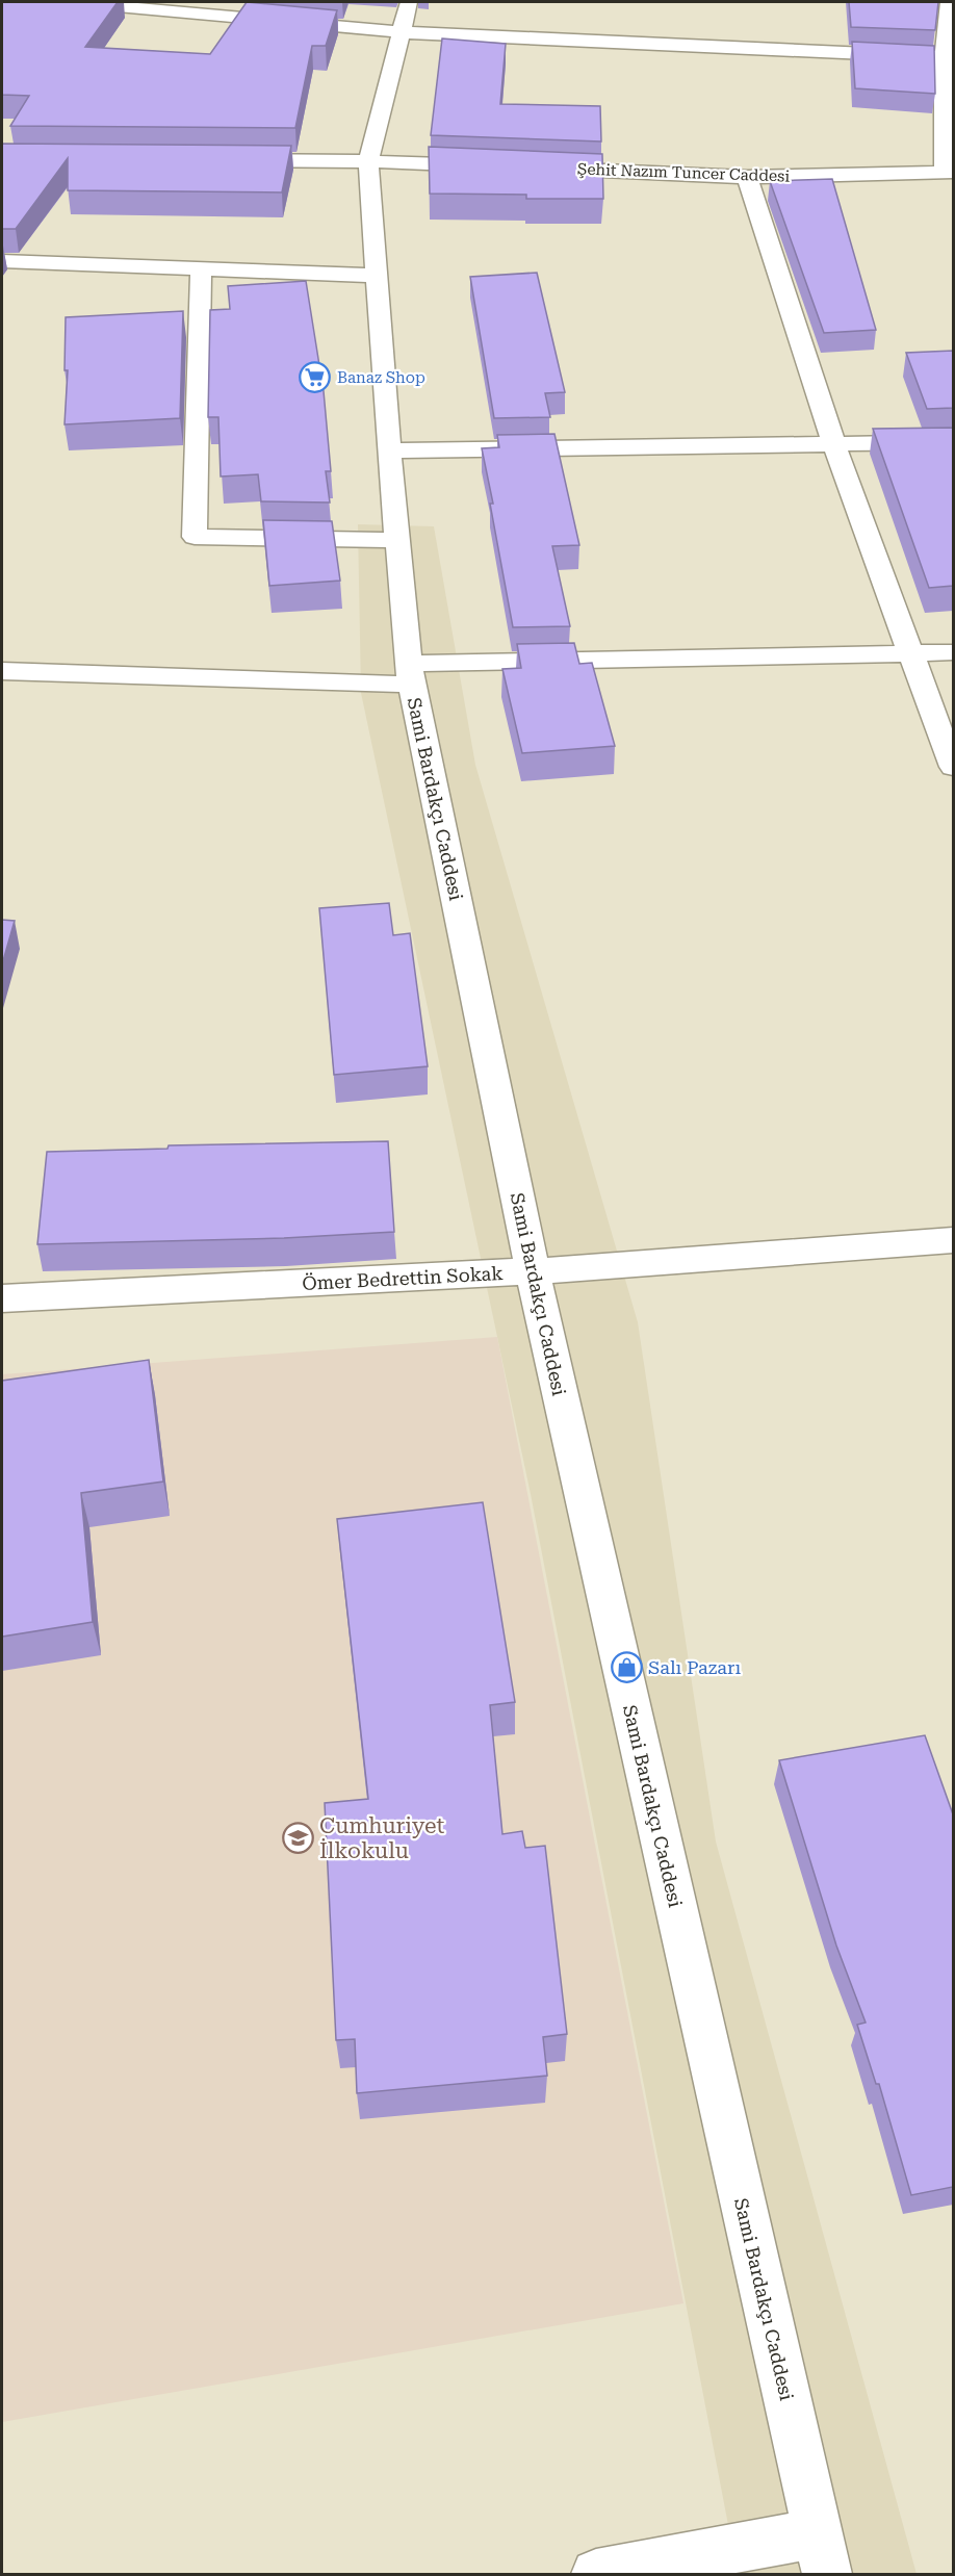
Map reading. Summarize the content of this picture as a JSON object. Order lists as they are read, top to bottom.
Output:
{
  "streets": {
    "street": ["Şehit Nazım Tuncer Caddesi", "Sami Bardakçı Caddesi", "Ömer Bedrettin Sokak"]
  },
  "crossings": [
    ["Sami Bardakçı Caddesi", "Ömer Bedrettin Sokak"]
  ],
  "places": {
    "supermarket": ["Banaz Shop"],
    "shop": ["Salı Pazarı"],
    "school or university": ["Cumhuriyet İlkokulu"]
  }
}
